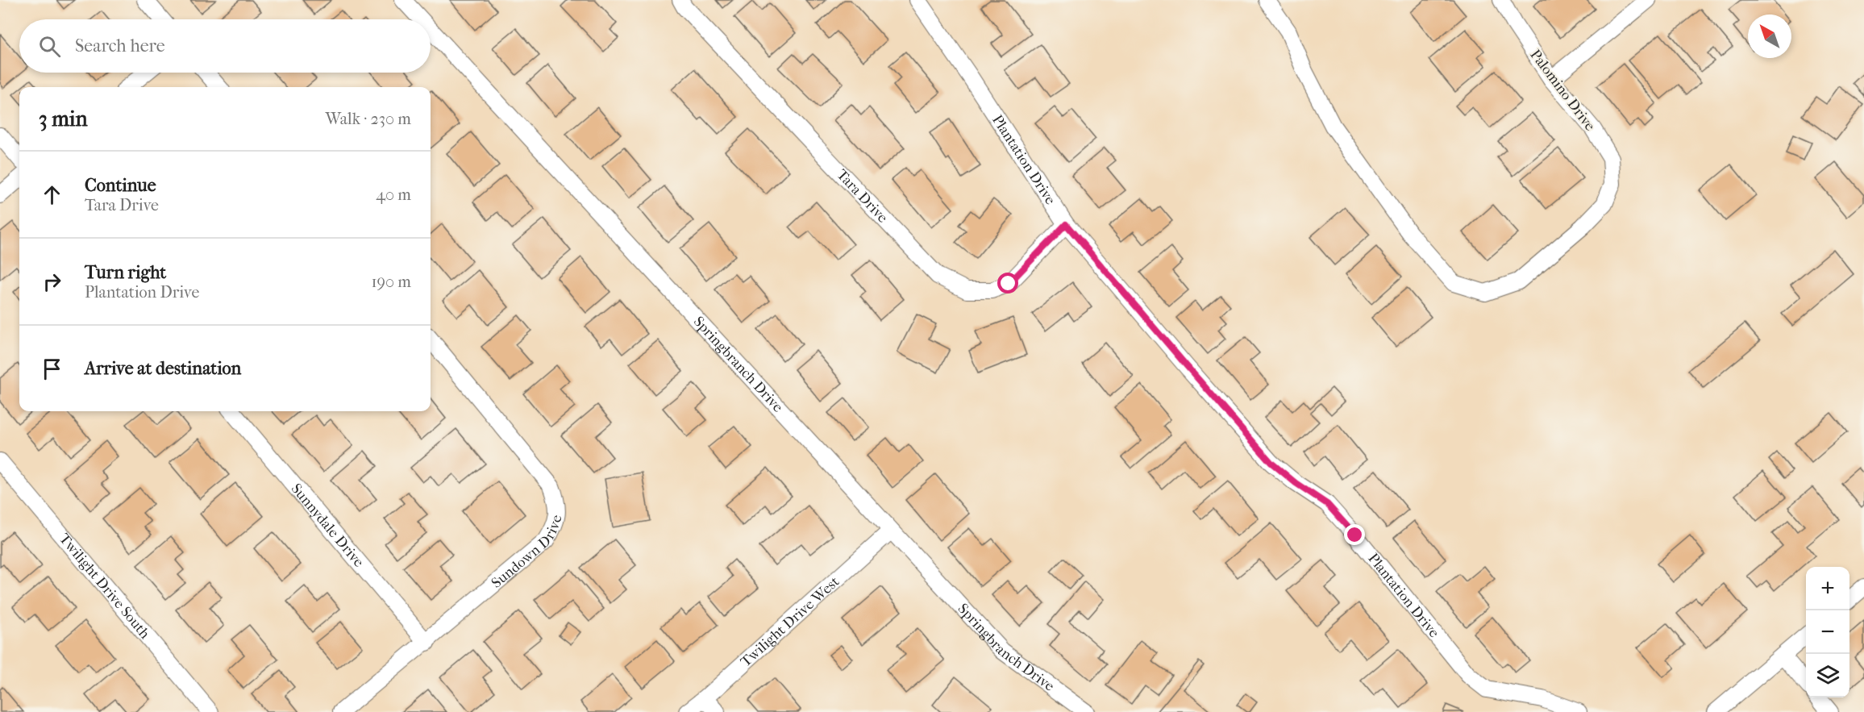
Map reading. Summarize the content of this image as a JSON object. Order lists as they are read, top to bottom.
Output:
{
  "streets": {
    "street": [
      "Palomino Drive",
      "Plantation Drive",
      "Tara Drive",
      "Springbranch Drive",
      "Sunnydale Drive",
      "Sundown Drive",
      "Twilight Drive South",
      "Twilight Drive West"
    ]
  },
  "crossings": [
    ["Plantation Drive", "Tara Drive"],
    ["Springbranch Drive", "Twilight Drive West"],
    ["Sunnydale Drive", "Sundown Drive"]
  ],
  "north": "top left",
  "page": {
    "search": "Search here",
    "heading": ["3 min", "Walk · 230 m"],
    "list": [
      ["Continue", "Tara Drive", "40 m"],
      ["Turn right", "Plantation Drive", "190 m"],
      "Arrive at destination"
    ],
    "map_buttons": ["+", "−"]
  }
}
